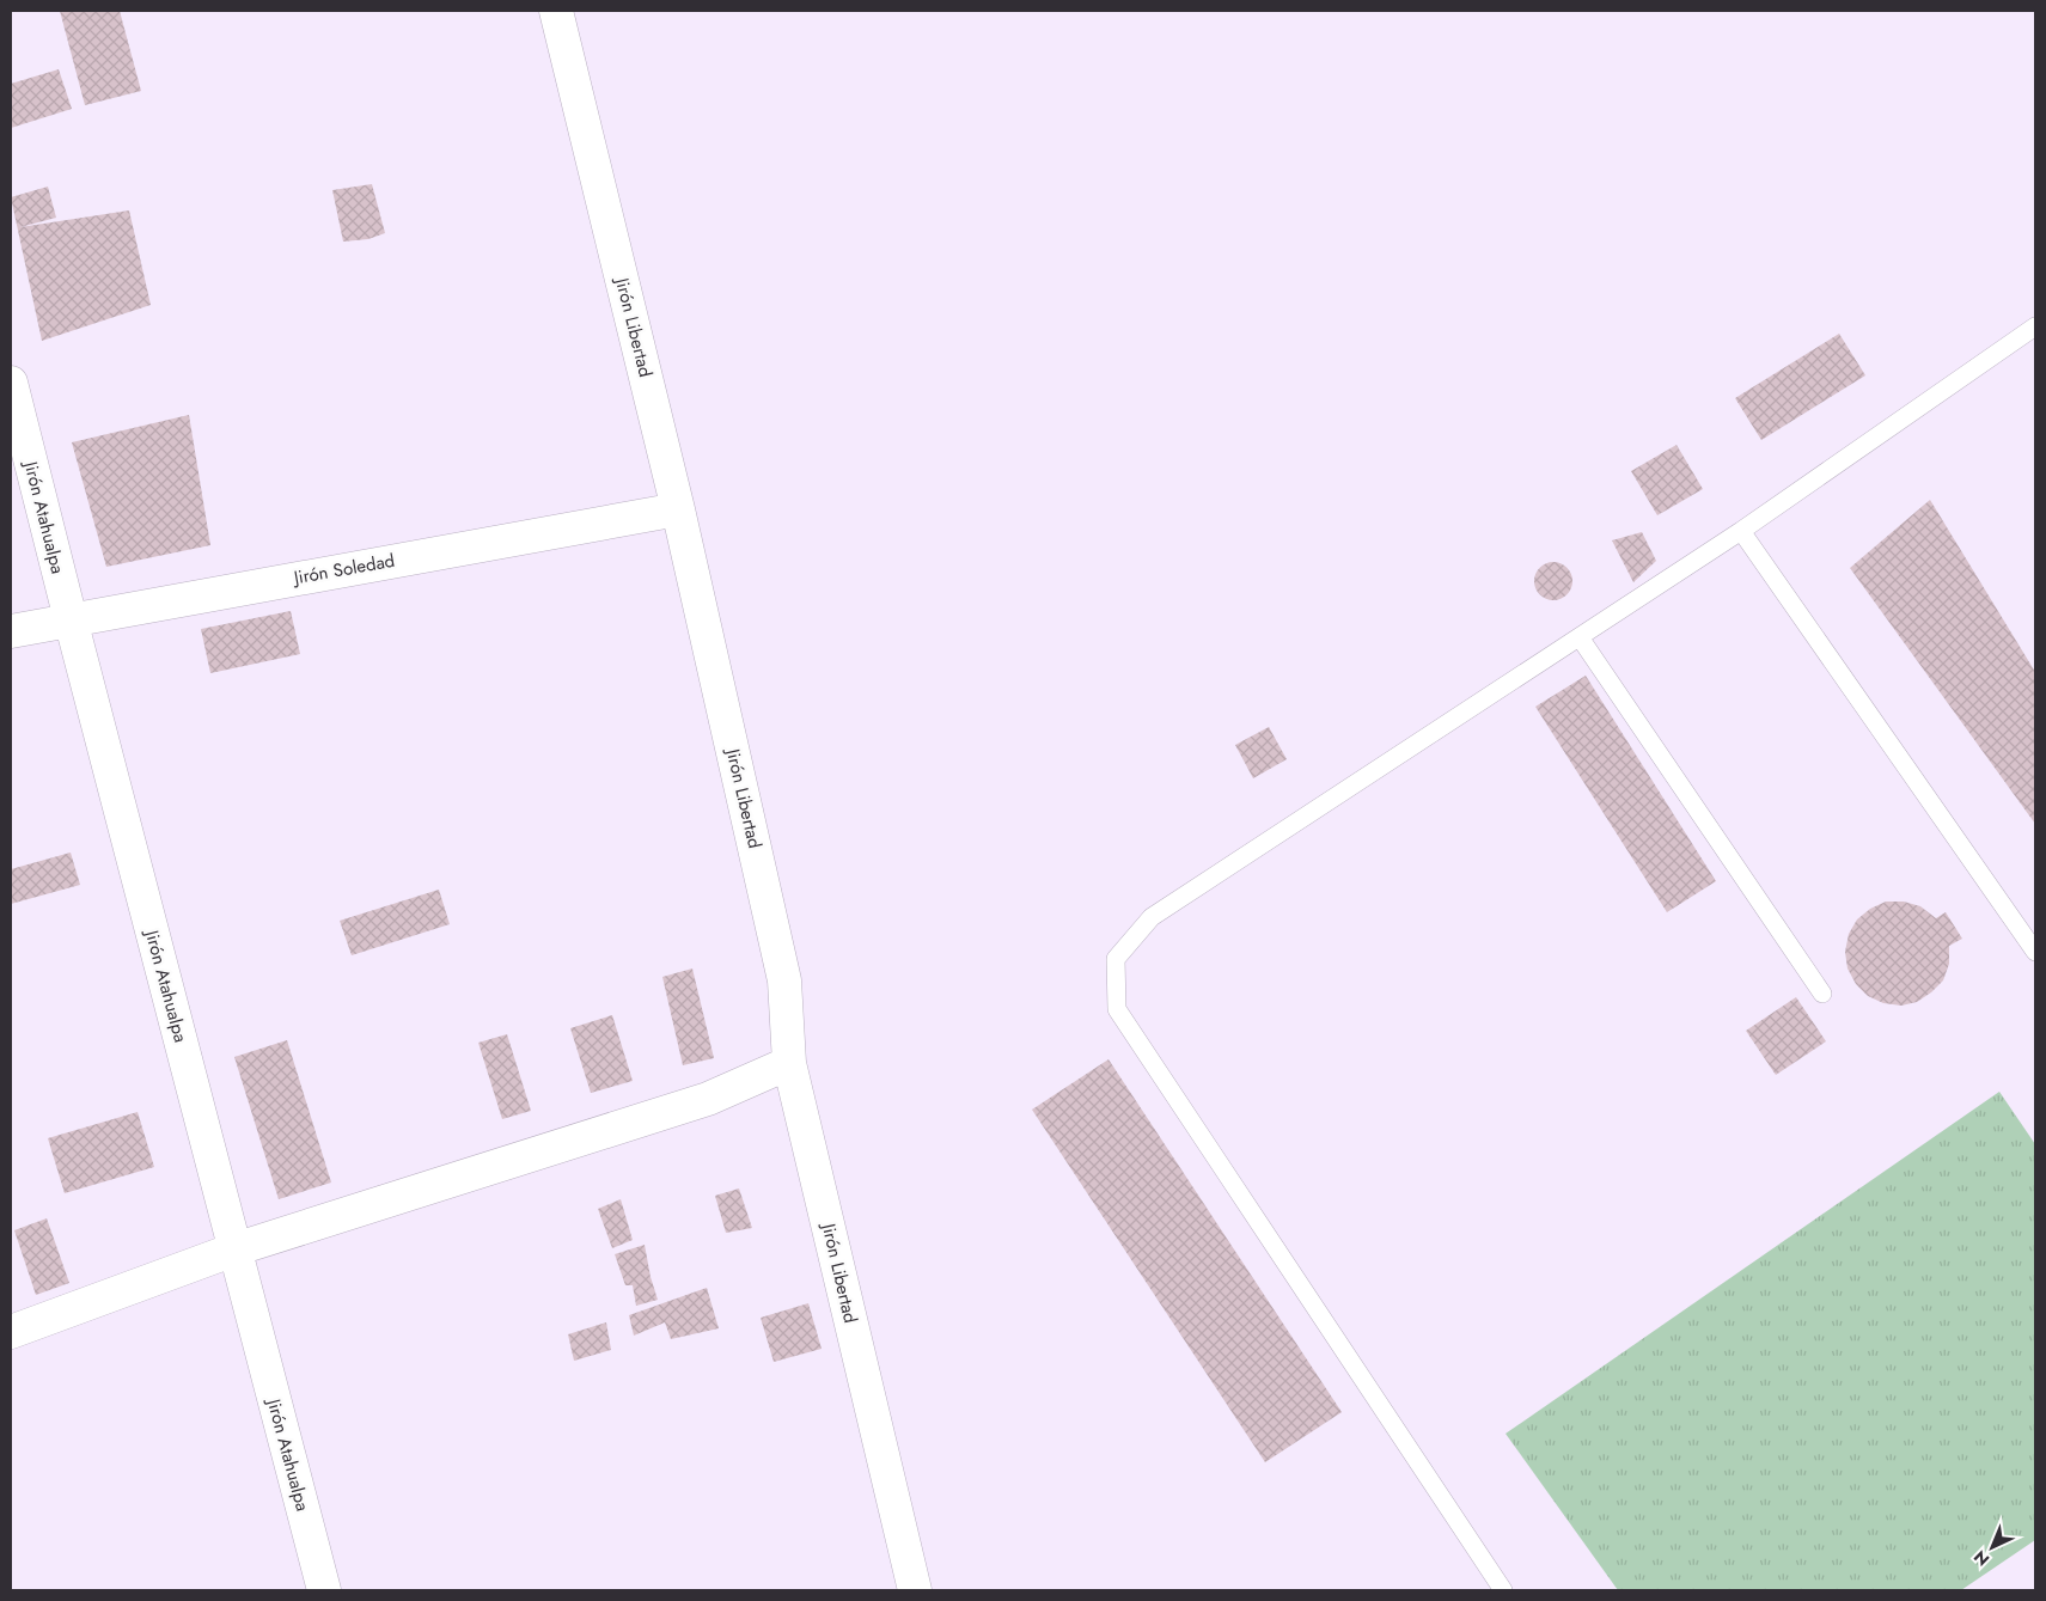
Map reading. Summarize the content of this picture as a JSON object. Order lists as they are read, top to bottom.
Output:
{
  "streets": {
    "street": ["Jirón Libertad", "Jirón Atahualpa", "Jirón Soledad"]
  },
  "crossings": [
    ["Jirón Libertad", "Jirón Soledad"],
    ["Jirón Atahualpa", "Jirón Soledad"]
  ],
  "north": "bottom left"
}
